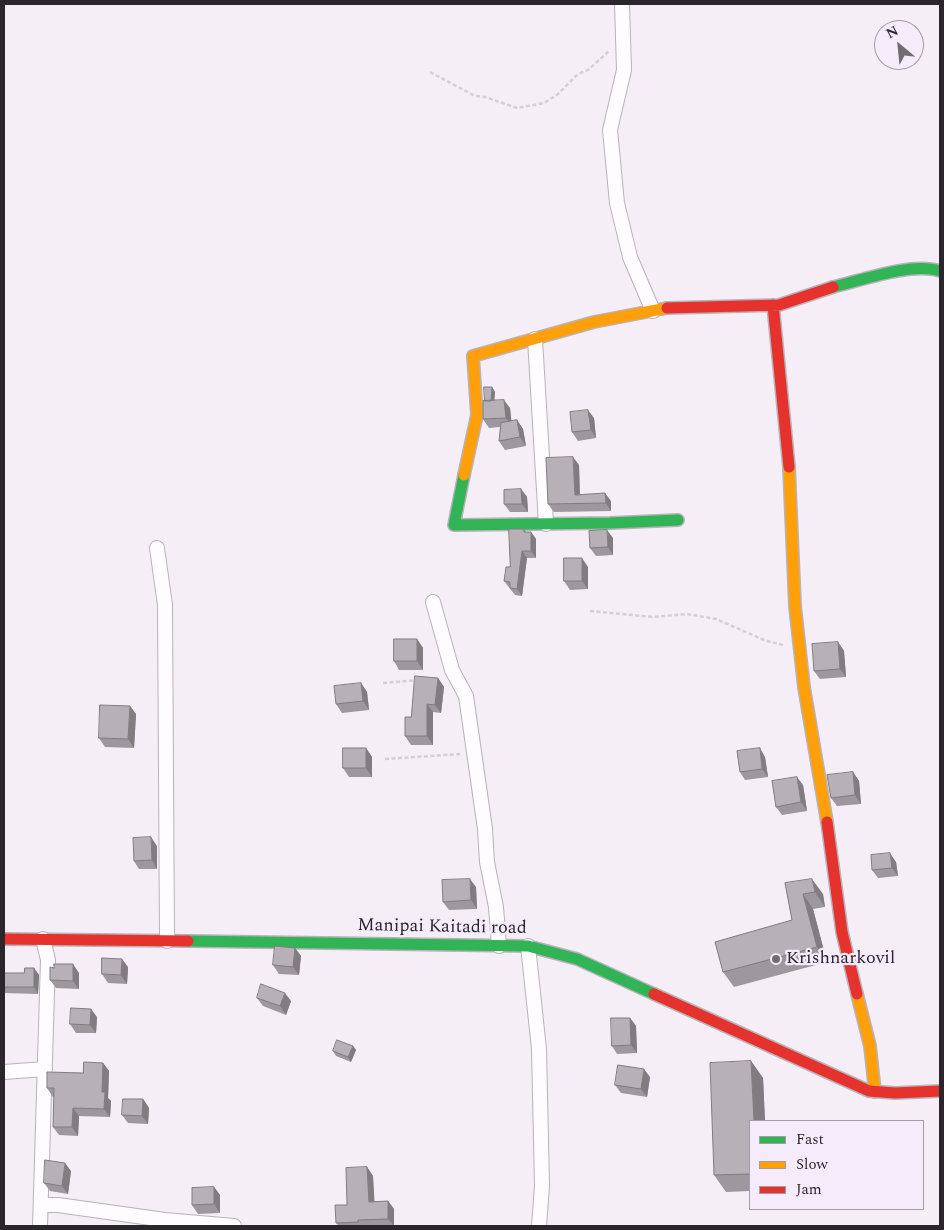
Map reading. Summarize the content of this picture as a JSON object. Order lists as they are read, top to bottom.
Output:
{
  "streets": {
    "street": ["Manipai Kaitadi road"]
  },
  "places": ["Krishnarkovil"],
  "legend": ["Fast", "Slow", "Jam"],
  "north": "top left"
}
